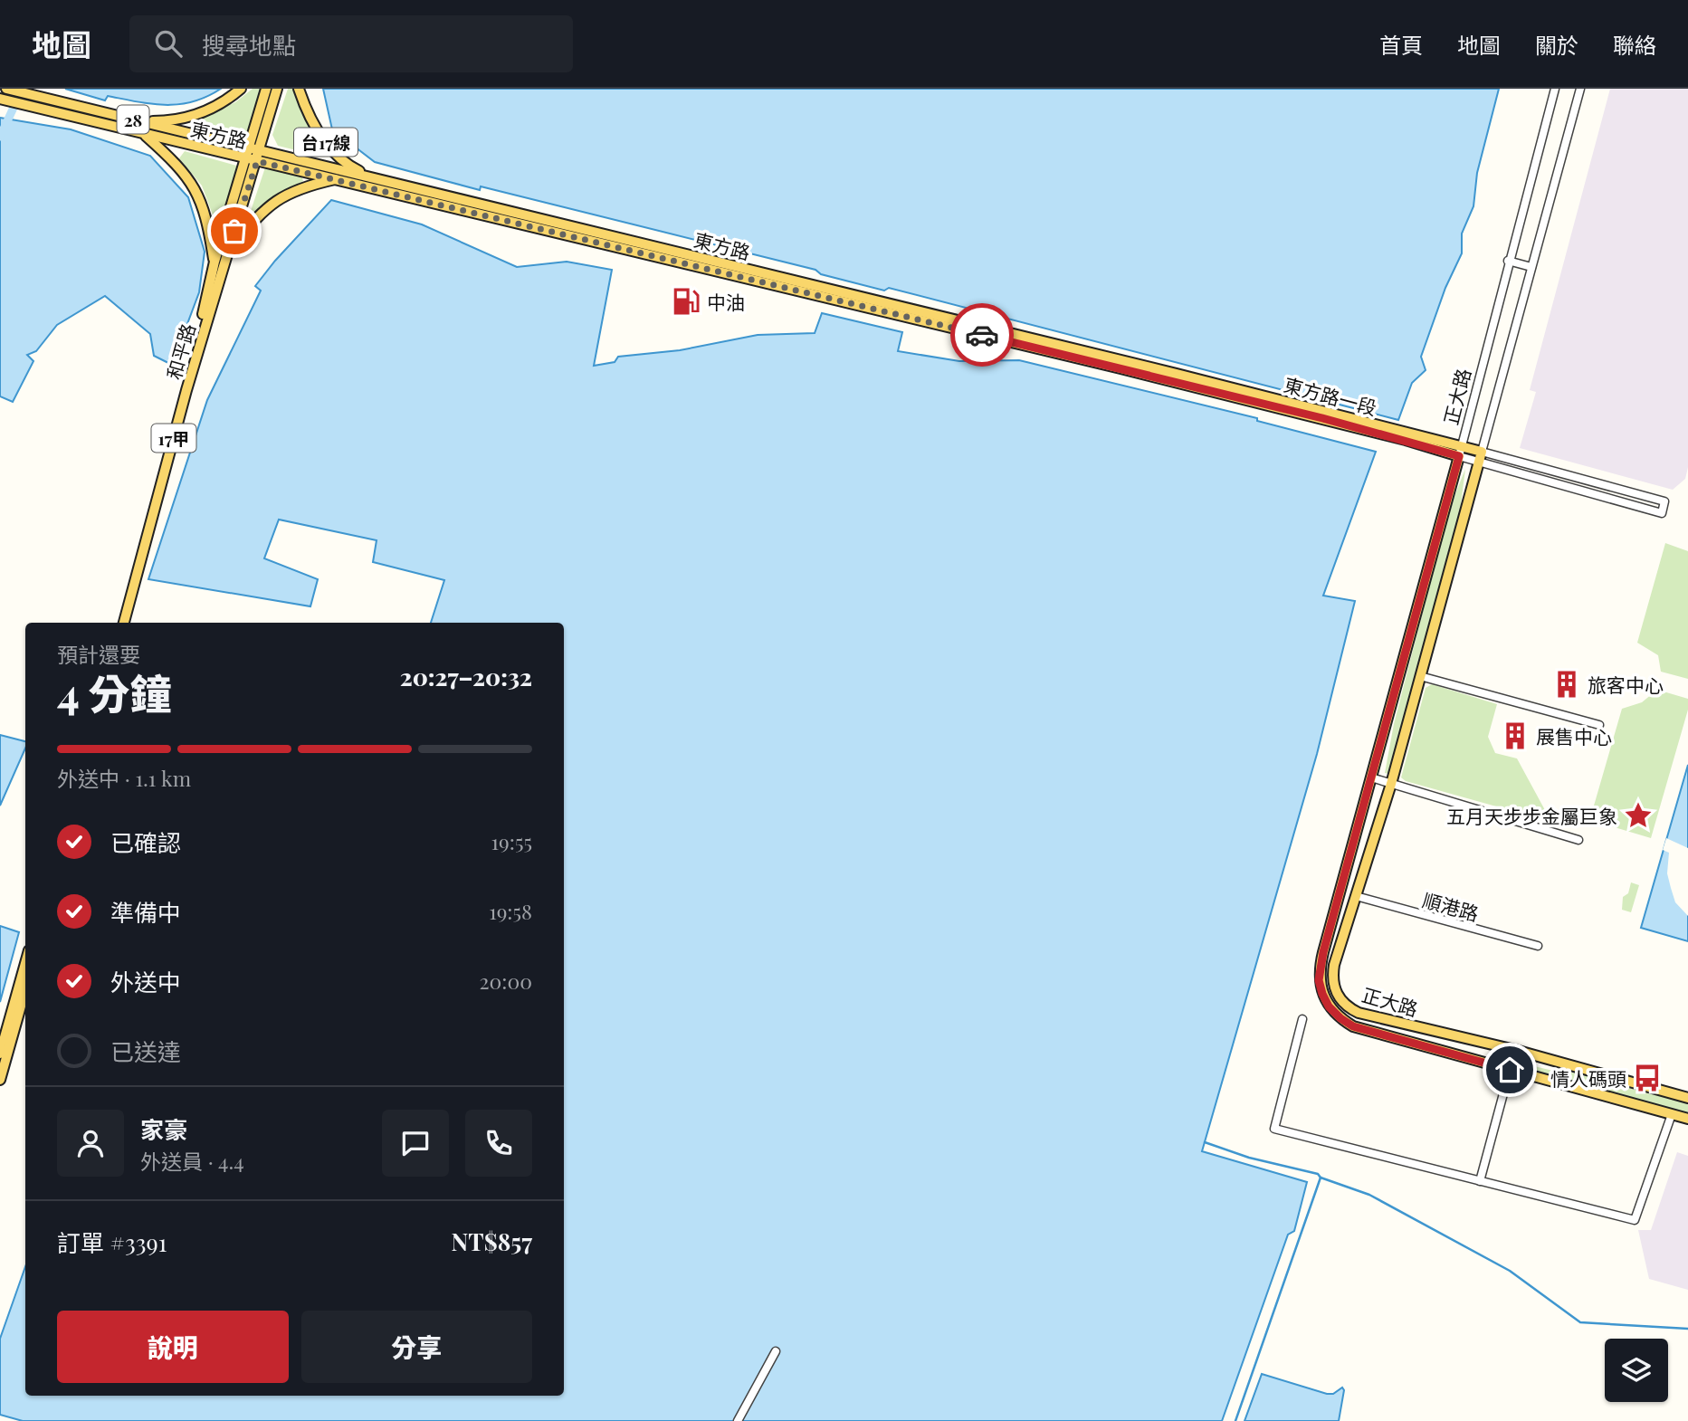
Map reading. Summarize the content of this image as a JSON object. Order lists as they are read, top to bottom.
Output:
{
  "streets": {
    "main road": [
      "28",
      "東方路",
      "台17線",
      "和平路",
      "東方路一段",
      "正大路",
      "17甲"
    ],
    "street": ["順港路"]
  },
  "crossings": [
    ["東方路", "台17線"],
    ["東方路", "和平路"],
    ["東方路", "東方路一段"],
    ["東方路一段", "正大路"],
    ["正大路", "順港路"]
  ],
  "places": {
    "fuel station": ["中油"],
    "building": ["旅客中心", "展售中心"],
    "place": ["五月天步步金屬巨象"],
    "bus stop": ["情人碼頭"]
  },
  "page": {
    "header": "地圖",
    "search": "搜尋地點",
    "nav": [
      "首頁",
      "地圖",
      "關於",
      "聯絡"
    ],
    "heading": ["4 分鐘", "預計還要", "20:27–20:32"],
    "panel": [
      "家豪",
      "外送員 · 4.4",
      "訂單 #3391",
      "NT$857"
    ],
    "bar": "外送中 · 1.1 km",
    "list": [
      ["已確認", "19:55"],
      ["準備中", "19:58"],
      ["外送中", "20:00"],
      "已送達"
    ],
    "buttons": ["說明", "分享"]
  }
}
